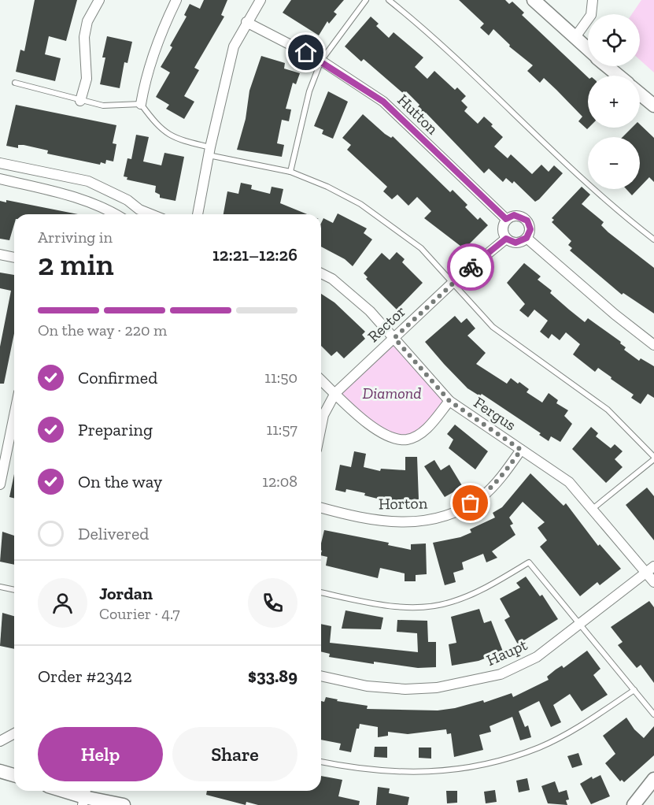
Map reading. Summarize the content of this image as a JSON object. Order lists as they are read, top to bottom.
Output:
{
  "streets": {
    "street": [
      "Hutton",
      "Rector",
      "Fergus",
      "Horton",
      "Haupt"
    ]
  },
  "crossings": [
    ["Hutton", "Rector"],
    ["Rector", "Fergus"],
    ["Fergus", "Horton"],
    ["Fergus", "Haupt"]
  ],
  "parks": ["Diamond"],
  "page": {
    "map_buttons": ["+", "−"],
    "heading": ["2 min", "Arriving in", "12:21–12:26"],
    "panel": [
      "Jordan",
      "Courier · 4.7",
      "Order #2342",
      "$33.89"
    ],
    "bar": "On the way · 220 m",
    "list": [
      ["Confirmed", "11:50"],
      ["Preparing", "11:57"],
      ["On the way", "12:08"],
      "Delivered"
    ],
    "buttons": ["Help", "Share"]
  }
}
